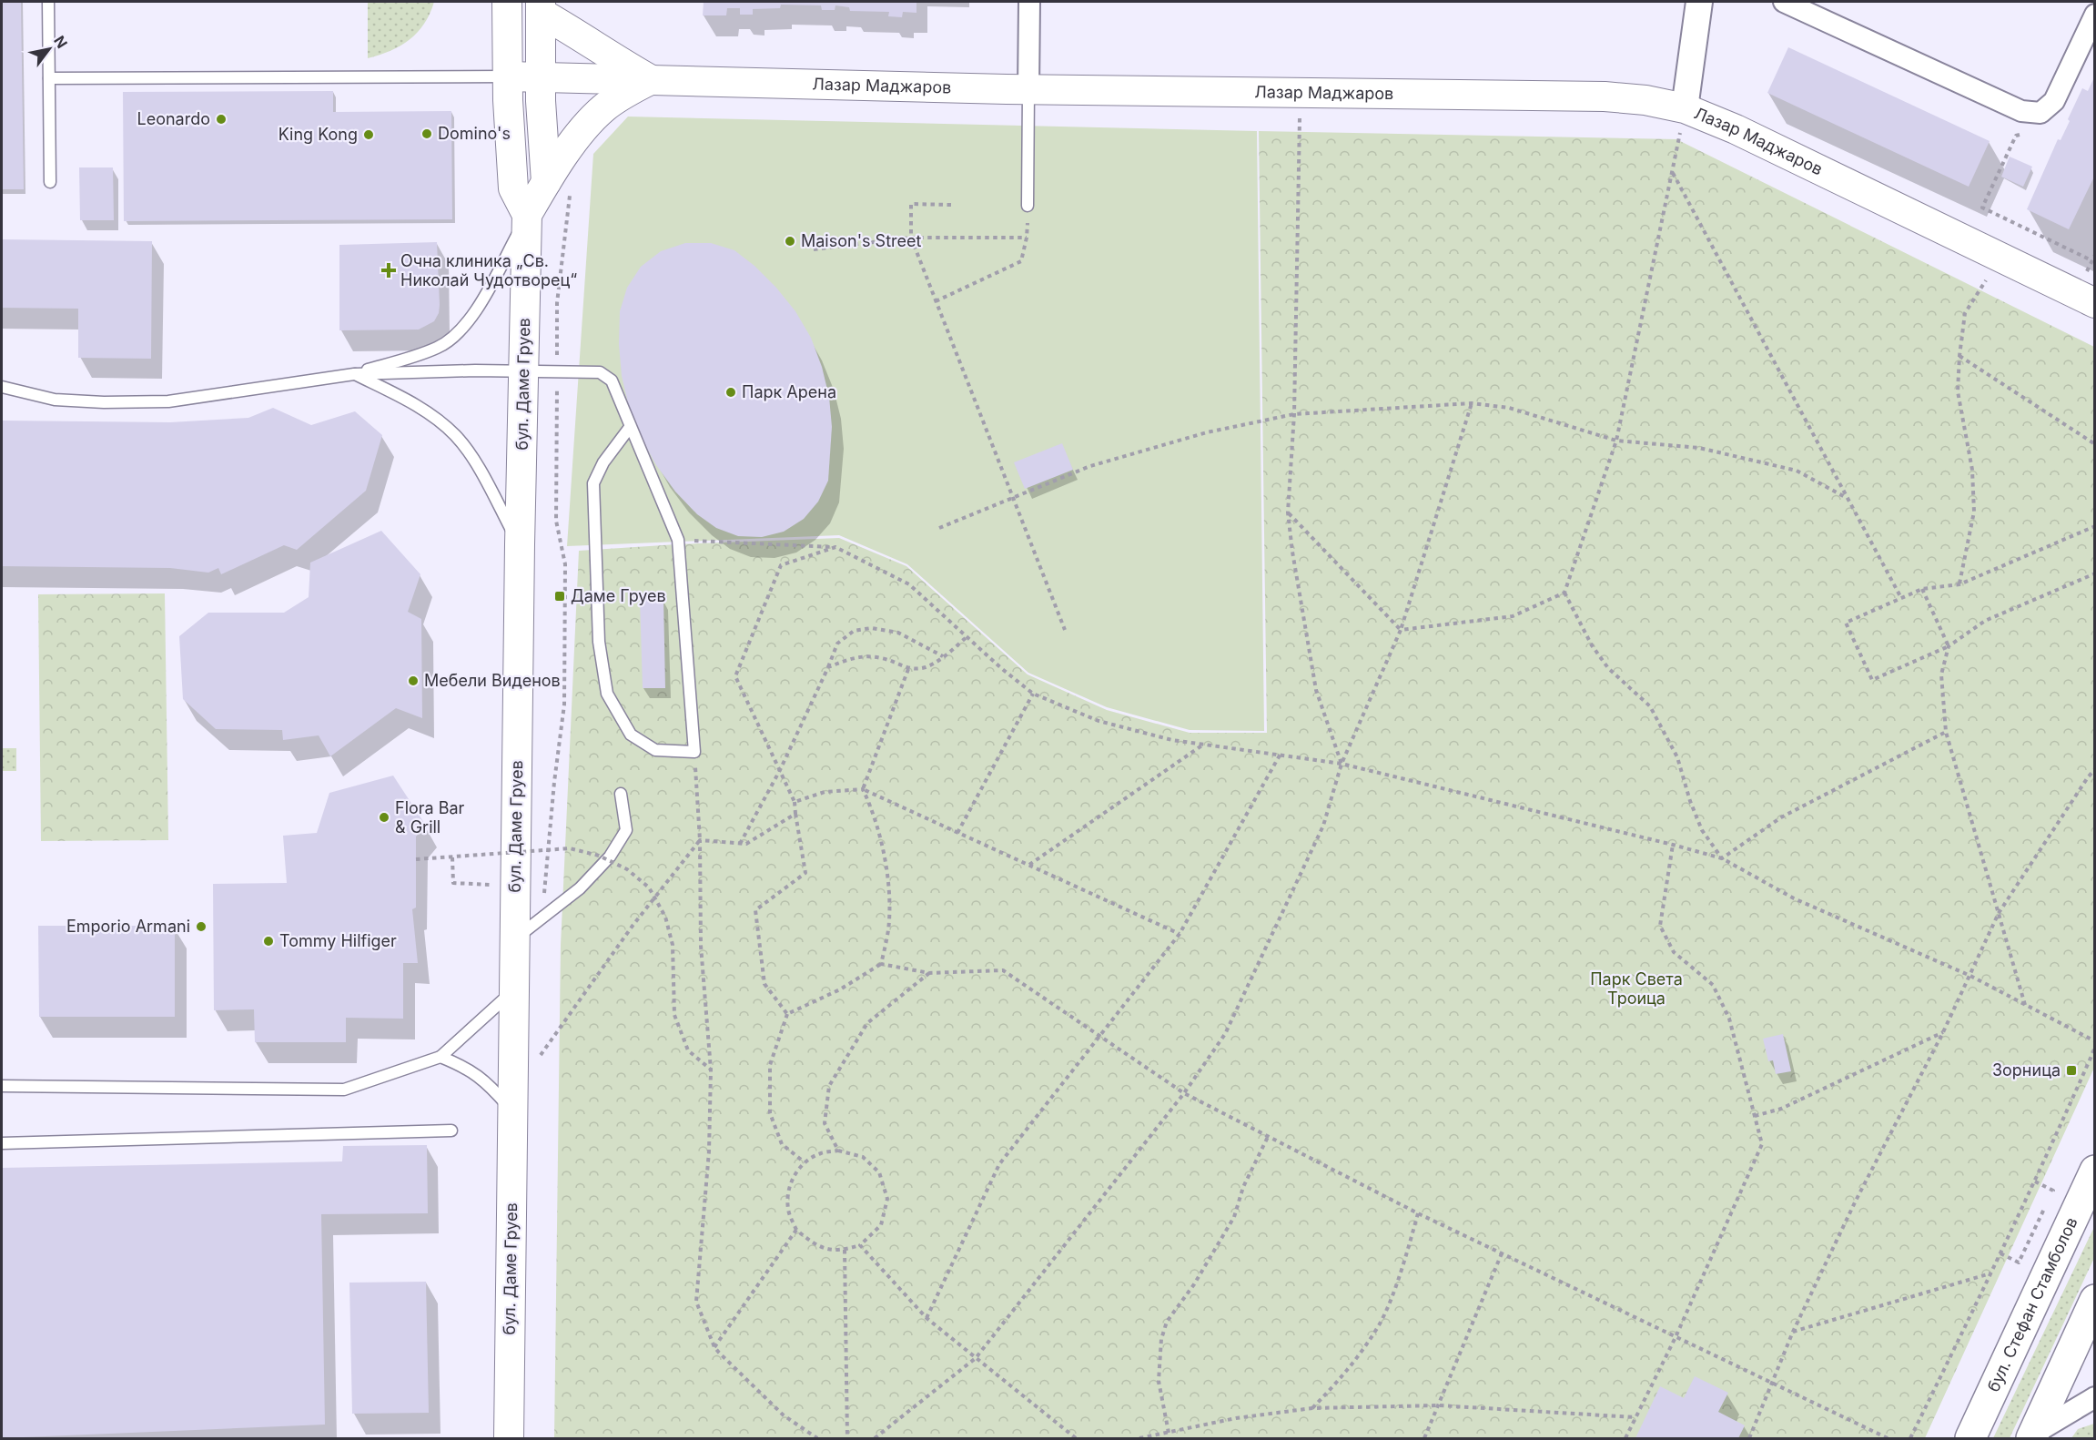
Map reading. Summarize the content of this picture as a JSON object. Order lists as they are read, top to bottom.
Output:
{
  "streets": {
    "main road": ["Лазар Маджаров", "бул. Даме Груев", "бул. Стефан Стамболов"]
  },
  "crossings": [
    ["Лазар Маджаров", "бул. Даме Груев"]
  ],
  "parks": ["Парк Света Троица"],
  "places": {
    "other": [
      "Leonardo",
      "Domino's",
      "King Kong",
      "Maison's Street",
      "Парк Арена",
      "Мебели Виденов",
      "Flora Bar & Grill",
      "Emporio Armani",
      "Tommy Hilfiger"
    ],
    "health": ["Oчна клиника „Св. Николай Чудотворец“"],
    "transit": ["Даме Груев", "Зорница"]
  },
  "north": "top right"
}
